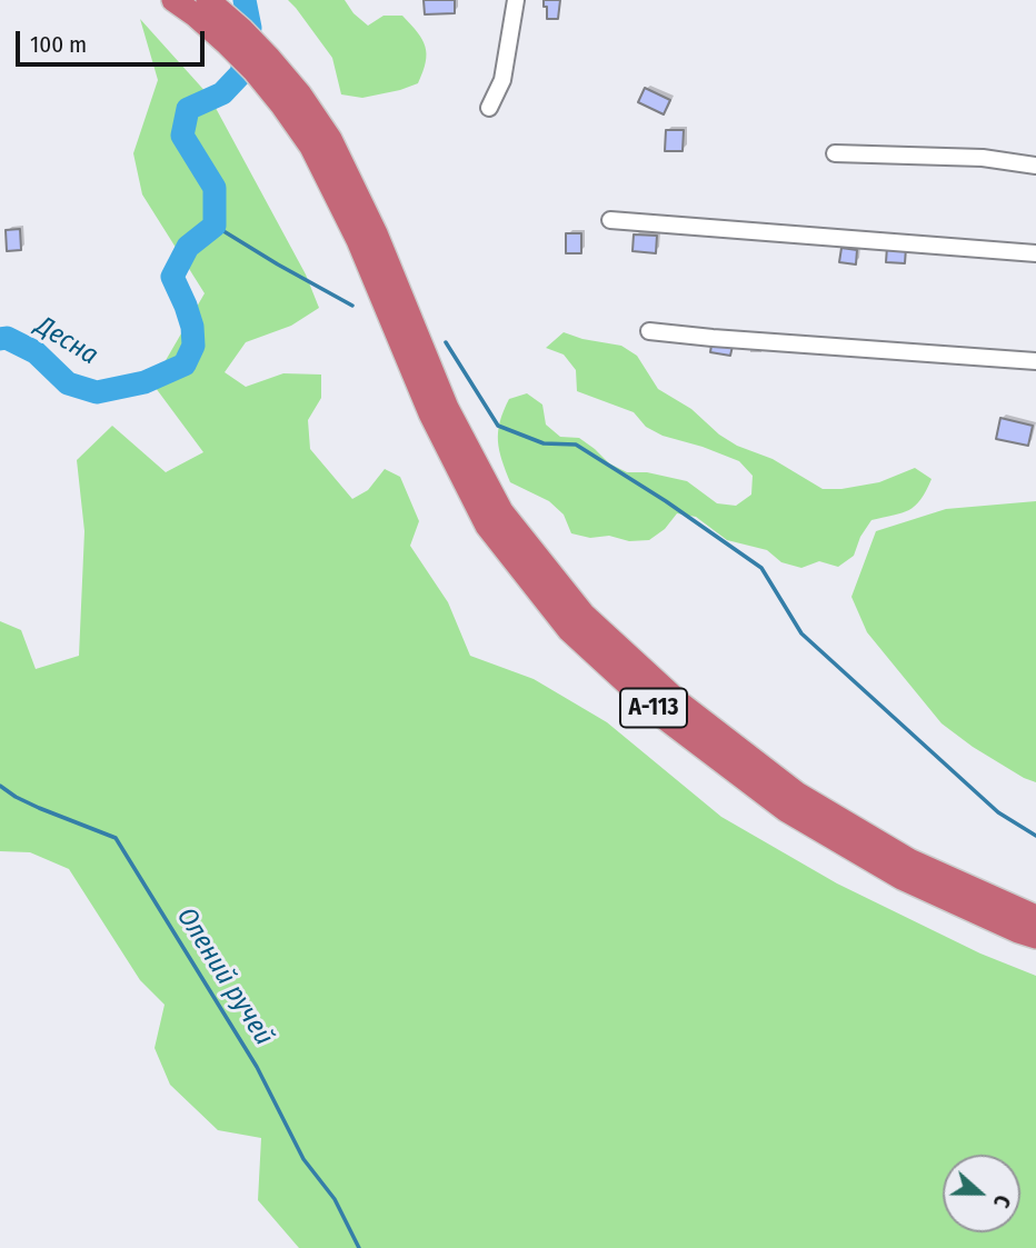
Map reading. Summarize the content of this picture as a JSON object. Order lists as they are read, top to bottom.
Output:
{
  "streets": {
    "highway": ["А-113"]
  },
  "water": ["Десна", "Олений ручей"],
  "scale_bar": "100 m",
  "north": "right"
}
